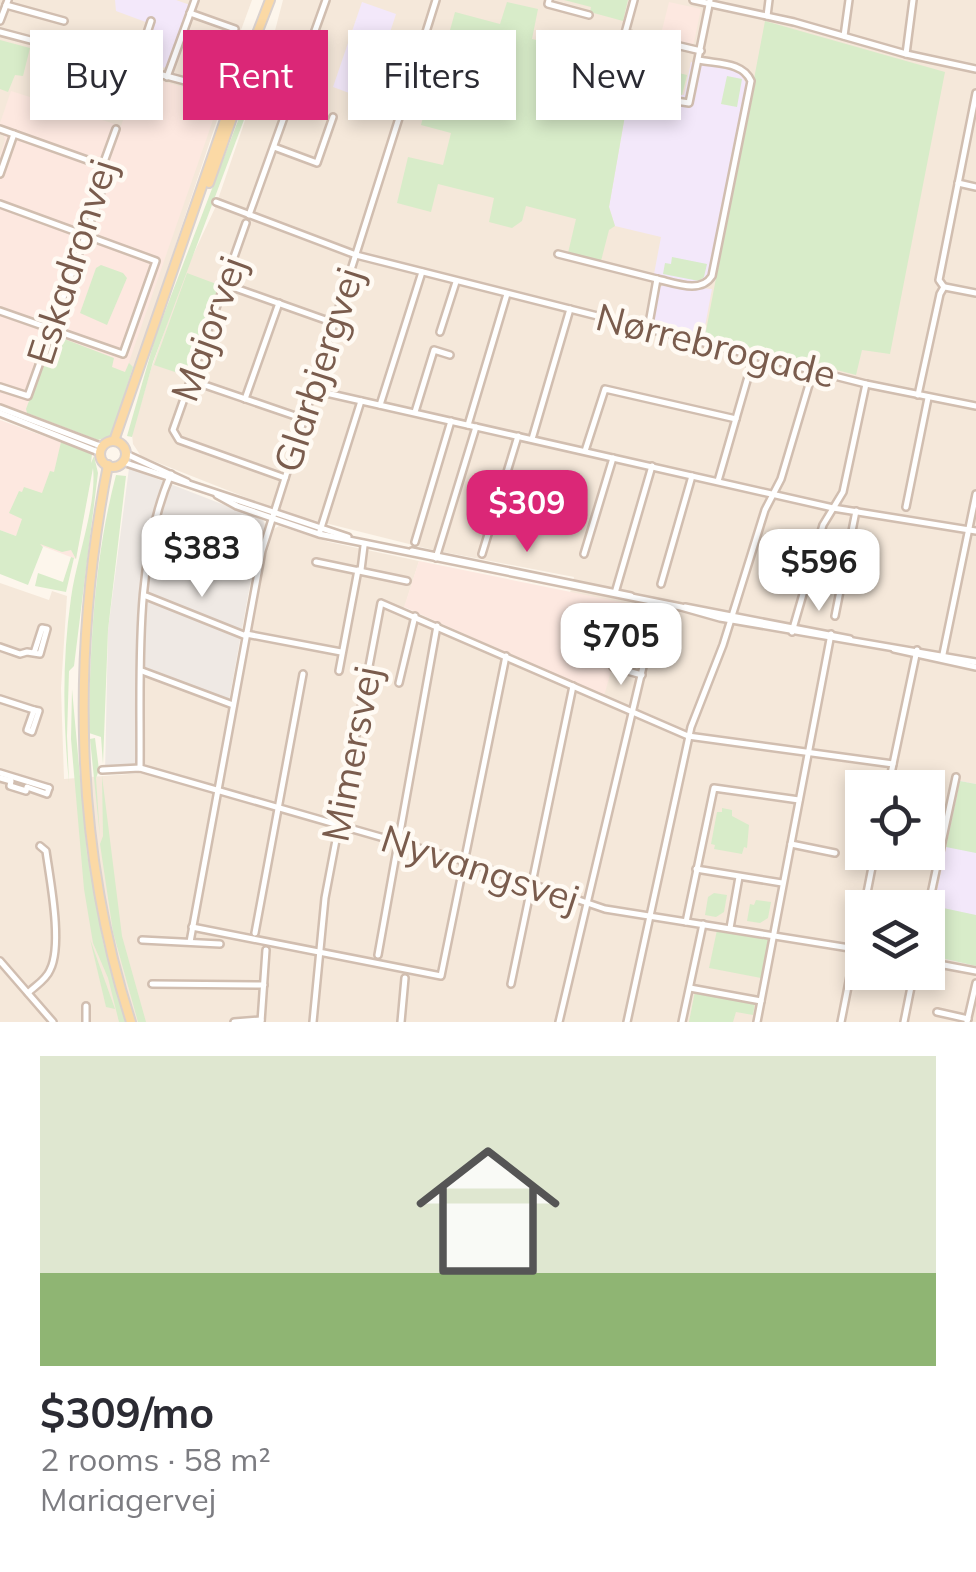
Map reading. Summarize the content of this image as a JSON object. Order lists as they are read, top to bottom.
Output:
{
  "streets": {
    "street": [
      "Eskadronvej",
      "Majorvej",
      "Nørrebrogade",
      "Glarbjergvej",
      "Mimersvej",
      "Nyvangsvej"
    ]
  },
  "crossings": [
    ["Majorvej", "Nørrebrogade"],
    ["Majorvej", "Glarbjergvej"],
    ["Nørrebrogade", "Glarbjergvej"],
    ["Glarbjergvej", "Nyvangsvej"],
    ["Mimersvej", "Nyvangsvej"]
  ],
  "page": {
    "chip": [
      "Buy",
      "Rent",
      "Filters",
      "New"
    ],
    "price": [
      "$309",
      "$383",
      "$596",
      "$705"
    ],
    "list": [
      {
        "name": "$309/mo",
        "note": "2 rooms · 58 m² · Mariagervej"
      }
    ]
  }
}
